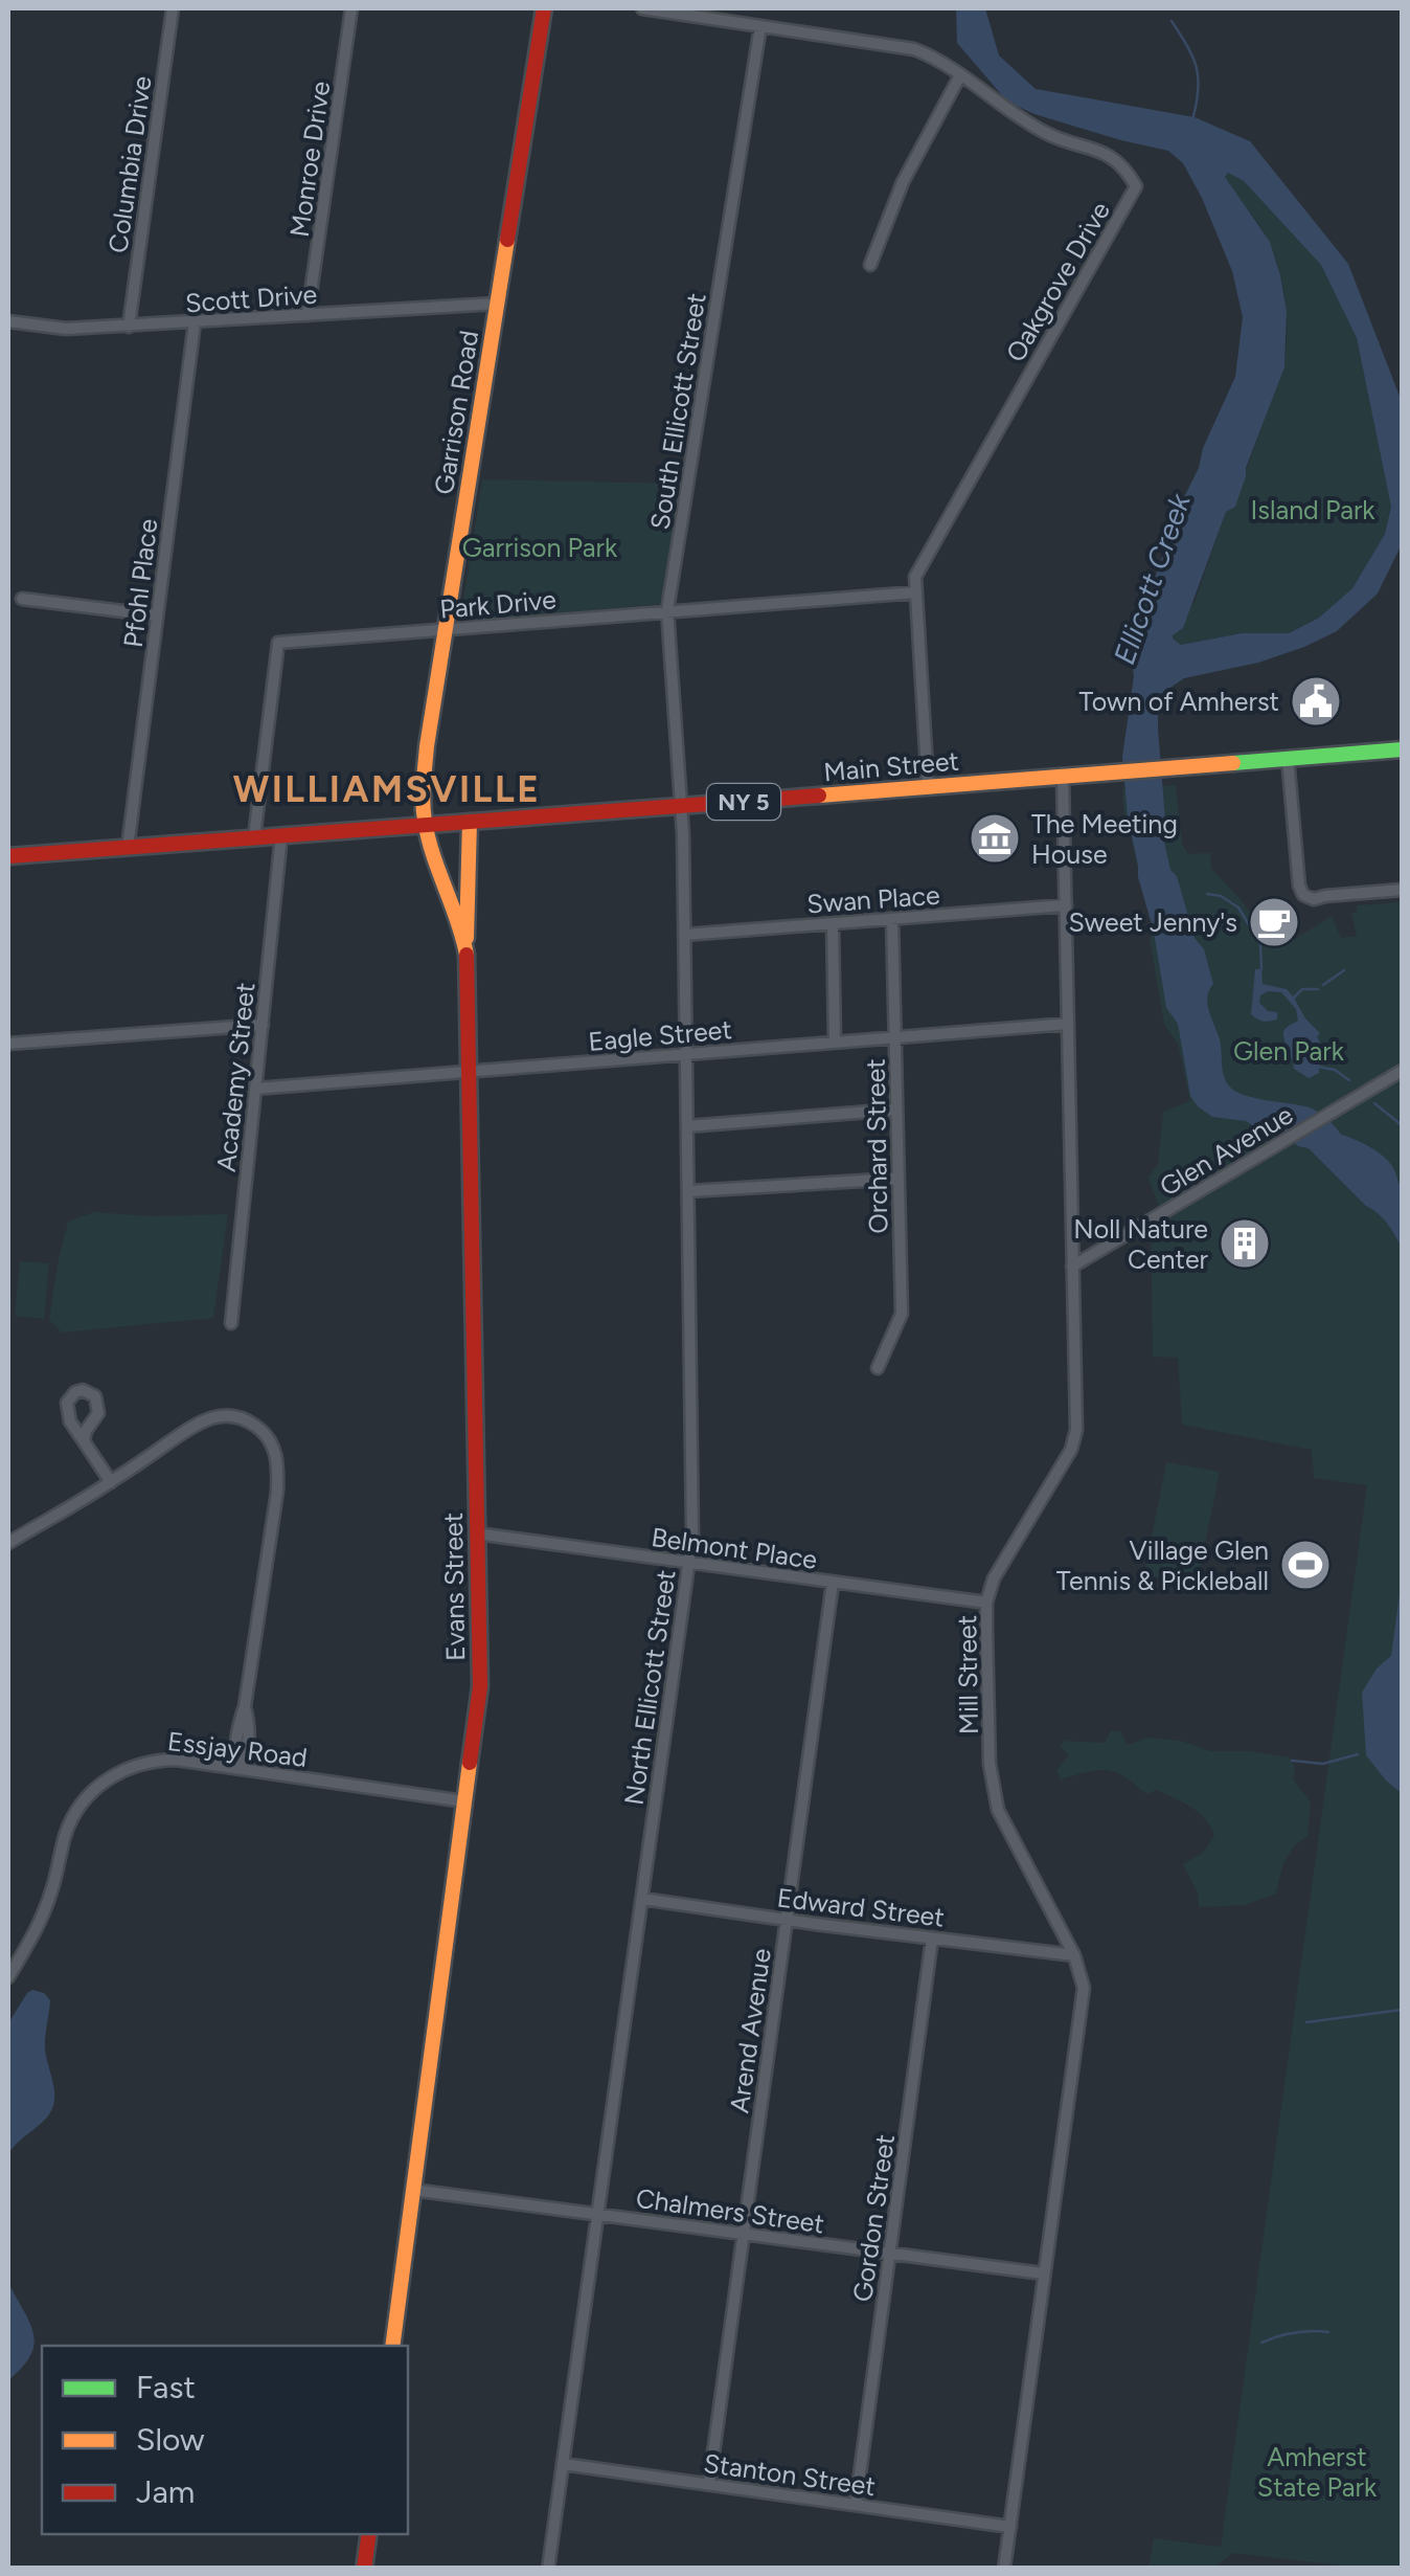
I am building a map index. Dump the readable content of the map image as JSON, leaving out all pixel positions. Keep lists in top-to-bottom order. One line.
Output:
{"streets":{"street":["Monroe Drive","Columbia Drive","Oakgrove Drive","Scott Drive","South Ellicott Street","Garrison Road","Pfohl Place","Park Drive","Main Street","NY 5","Swan Place","Eagle Street","Academy Street","Orchard Street","Glen Avenue","Belmont Place","Evans Street","Mill Street","North Ellicott Street","Essjay Road","Edward Street","Arend Avenue","Chalmers Street","Gordon Street","Stanton Street"]},"crossings":[["Monroe Drive","Scott Drive"],["Columbia Drive","Scott Drive"],["Oakgrove Drive","South Ellicott Street"],["Oakgrove Drive","Park Drive"],["Oakgrove Drive","Main Street"],["Scott Drive","Garrison Road"],["Scott Drive","Pfohl Place"],["South Ellicott Street","Park Drive"],["South Ellicott Street","Main Street"],["South Ellicott Street","North Ellicott Street"],["Garrison Road","Park Drive"],["Garrison Road","Main Street"],["Garrison Road","Evans Street"],["Pfohl Place","Main Street"],["Park Drive","Main Street"],["Main Street","Academy Street"],["Main Street","Evans Street"],["Main Street","Mill Street"],["Main Street","North Ellicott Street"],["Swan Place","Orchard Street"],["Swan Place","Mill Street"],["Swan Place","North Ellicott Street"],["Eagle Street","Academy Street"],["Eagle Street","Orchard Street"],["Eagle Street","Evans Street"],["Eagle Street","Mill Street"],["Eagle Street","North Ellicott Street"],["Glen Avenue","Mill Street"],["Belmont Place","Evans Street"],["Belmont Place","Mill Street"],["Belmont Place","North Ellicott Street"],["Belmont Place","Arend Avenue"],["Evans Street","Essjay Road"],["Evans Street","Chalmers Street"],["Mill Street","Edward Street"],["Mill Street","Chalmers Street"],["Mill Street","Stanton Street"],["North Ellicott Street","Edward Street"],["North Ellicott Street","Chalmers Street"],["North Ellicott Street","Stanton Street"],["Edward Street","Arend Avenue"],["Edward Street","Gordon Street"],["Arend Avenue","Chalmers Street"],["Arend Avenue","Stanton Street"],["Chalmers Street","Gordon Street"],["Gordon Street","Stanton Street"]],"districts":["WILLIAMSVILLE"],"water":["Ellicott Creek"],"parks":["Island Park","Garrison Park","Glen Park","Amherst State Park"],"places":{"public building":["Town of Amherst"],"museum":["The Meeting House"],"cafe":["Sweet Jenny's"],"building":["Noll Nature Center"],"sports":["Village Glen Tennis & Pickleball"]},"legend":["Fast","Slow","Jam"]}
